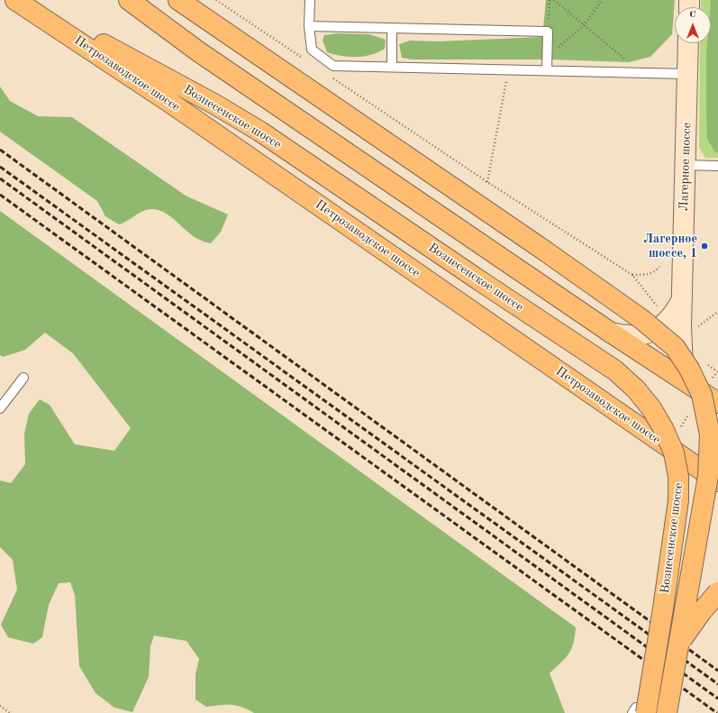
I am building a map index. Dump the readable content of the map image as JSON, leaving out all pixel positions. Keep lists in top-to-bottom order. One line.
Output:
{"streets":{"main road":["Петрозаводское шоссе","Вознесенское шоссе"],"street":["Лагерное шоссе"]},"places":["Лагерное шоссе, 1"],"north":"top"}
